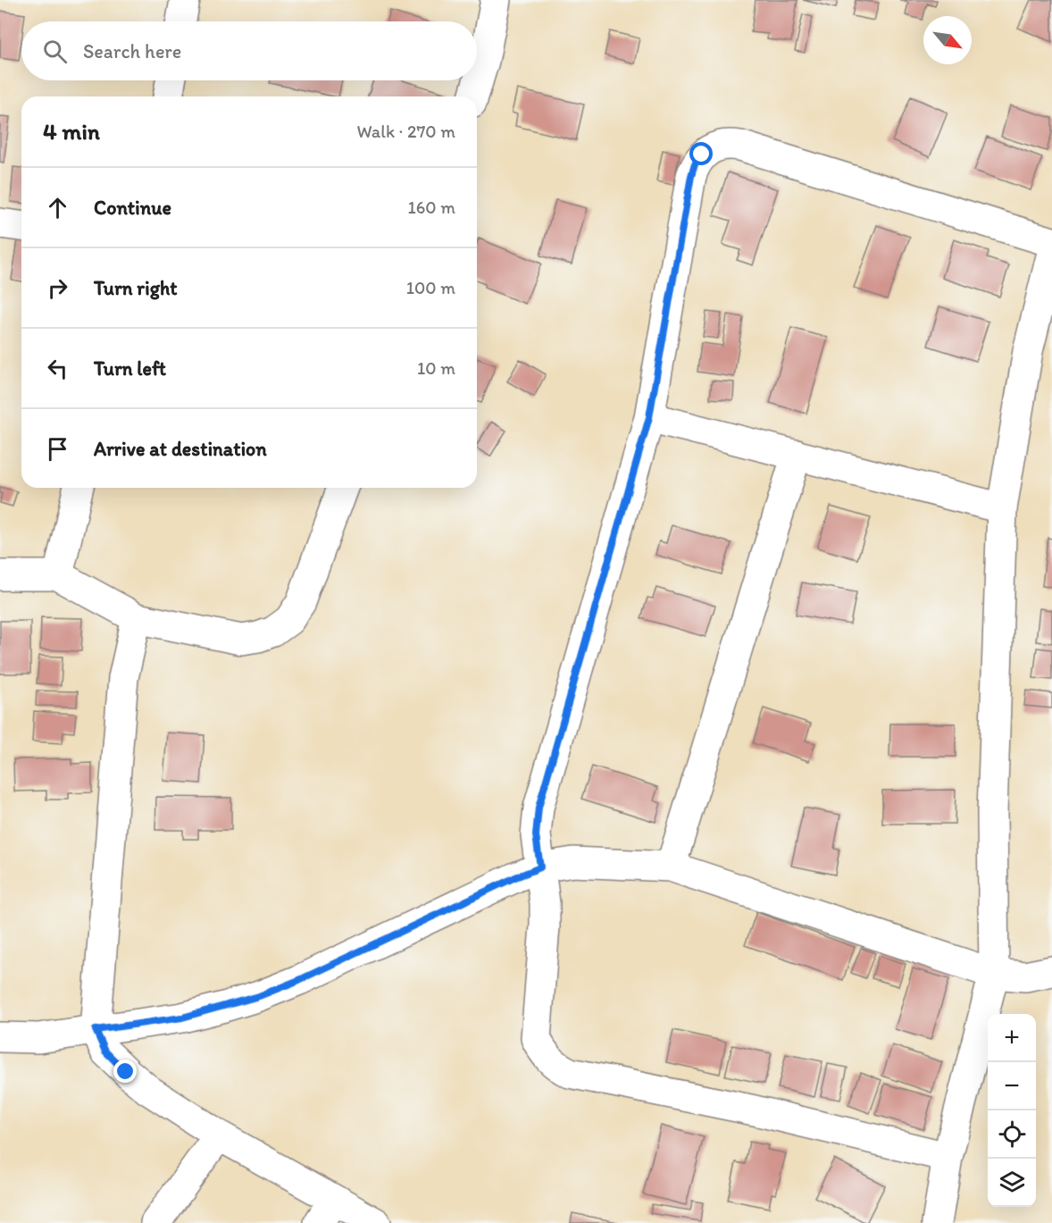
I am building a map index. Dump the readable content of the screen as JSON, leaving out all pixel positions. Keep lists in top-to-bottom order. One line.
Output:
{"north":"bottom right","page":{"search":"Search here","heading":["4 min","Walk · 270 m"],"list":[["Continue","160 m"],["Turn right","100 m"],["Turn left","10 m"],"Arrive at destination"],"map_buttons":["+","−"]}}
